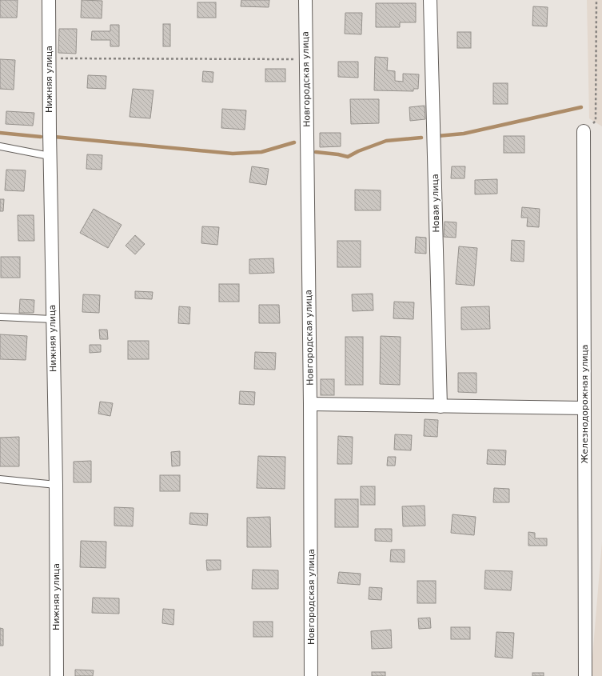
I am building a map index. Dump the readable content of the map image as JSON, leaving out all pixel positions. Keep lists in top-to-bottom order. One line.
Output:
{"streets":{"street":["Нижняя улица","Новгородская улица","Новая улица","Железнодорожная улица"]}}
